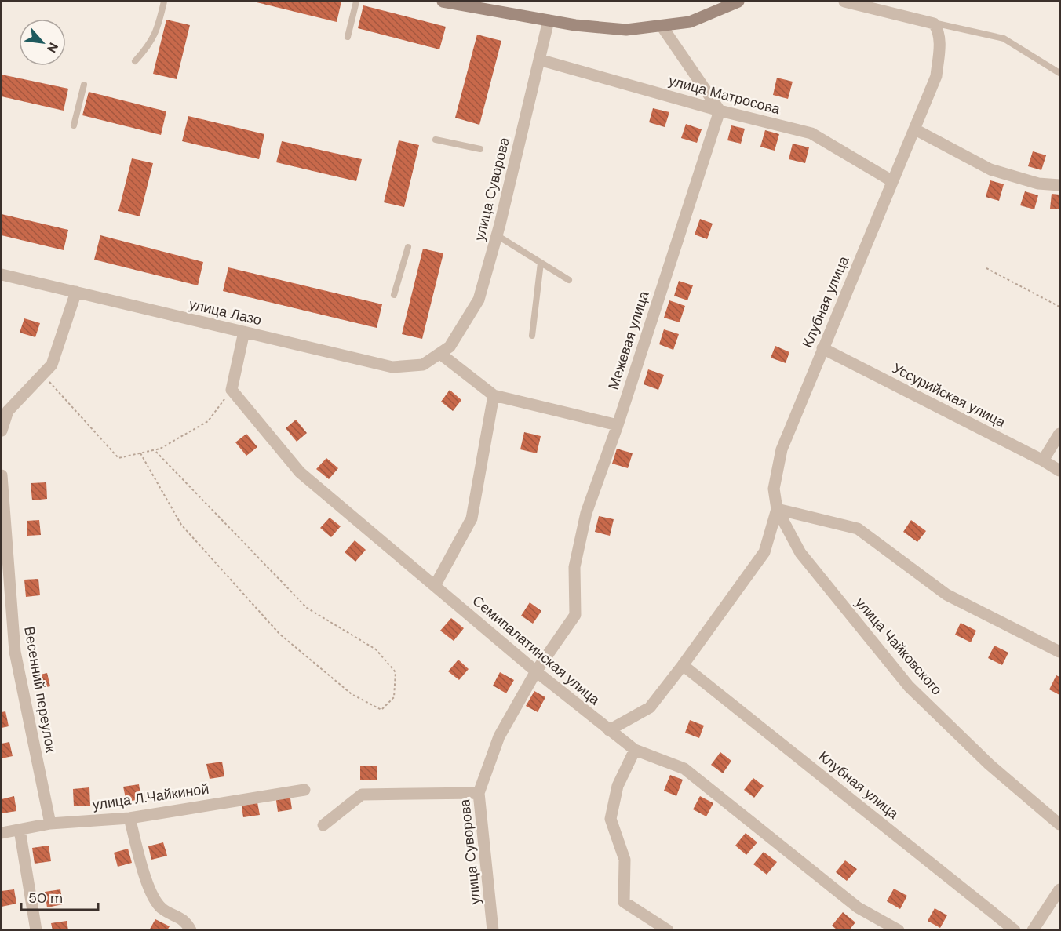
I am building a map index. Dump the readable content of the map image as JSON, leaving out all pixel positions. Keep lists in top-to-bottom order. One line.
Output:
{"streets":{"street":["улица Матросова","улица Суворова","Клубная улица","улица Лазо","Межевая улица","Уссурийская улица","улица Чайковского","Семипалатинская улица","Весенний переулок","улица Л.Чайкиной"]},"crossings":[["улица Матросова","улица Суворова"],["улица Матросова","Клубная улица"],["улица Матросова","Межевая улица"],["улица Суворова","улица Лазо"],["улица Суворова","Межевая улица"],["улица Суворова","Семипалатинская улица"],["Клубная улица","Уссурийская улица"],["Клубная улица","улица Чайковского"],["Клубная улица","Семипалатинская улица"],["Межевая улица","Семипалатинская улица"],["Весенний переулок","улица Л.Чайкиной"]],"scale_bar":"50 m","north":"bottom right"}
